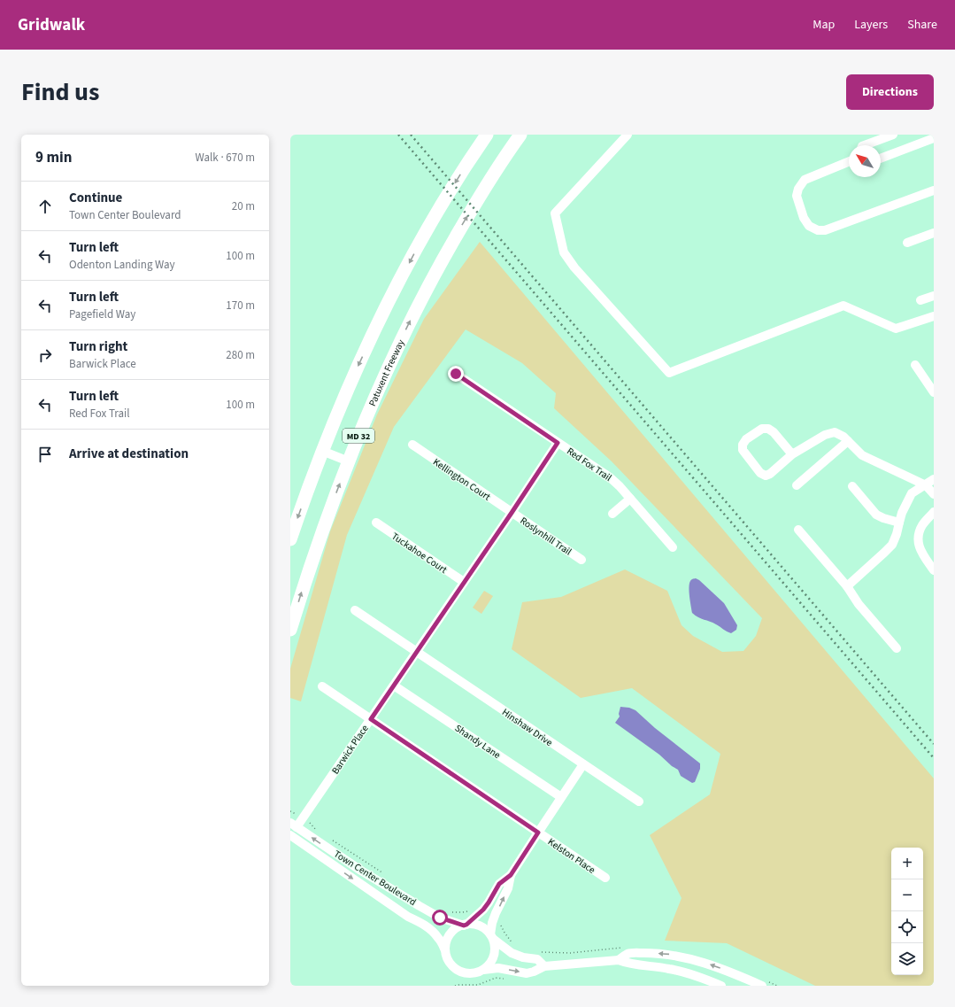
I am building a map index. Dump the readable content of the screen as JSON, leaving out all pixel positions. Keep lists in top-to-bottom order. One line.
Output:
{"streets":{"highway":["Patuxent Freeway","MD 32"],"street":["Red Fox Trail","Kellington Court","Roslynhill Trail","Tuckahoe Court","Hinshaw Drive","Shandy Lane","Barwick Place","Kelston Place","Town Center Boulevard"]},"crossings":[["Red Fox Trail","Barwick Place"],["Kellington Court","Roslynhill Trail"],["Kellington Court","Barwick Place"],["Roslynhill Trail","Barwick Place"],["Tuckahoe Court","Barwick Place"],["Hinshaw Drive","Barwick Place"],["Shandy Lane","Barwick Place"],["Barwick Place","Kelston Place"],["Barwick Place","Town Center Boulevard"]],"north":"top left","page":{"header":"Gridwalk","nav":["Map","Layers","Share"],"title":"Find us","buttons":"Directions","heading":["9 min","Walk · 670 m"],"list":[["Continue","Town Center Boulevard","20 m"],["Turn left","Odenton Landing Way","100 m"],["Turn left","Pagefield Way","170 m"],["Turn right","Barwick Place","280 m"],["Turn left","Red Fox Trail","100 m"],"Arrive at destination"],"map_buttons":["+","−"]}}
